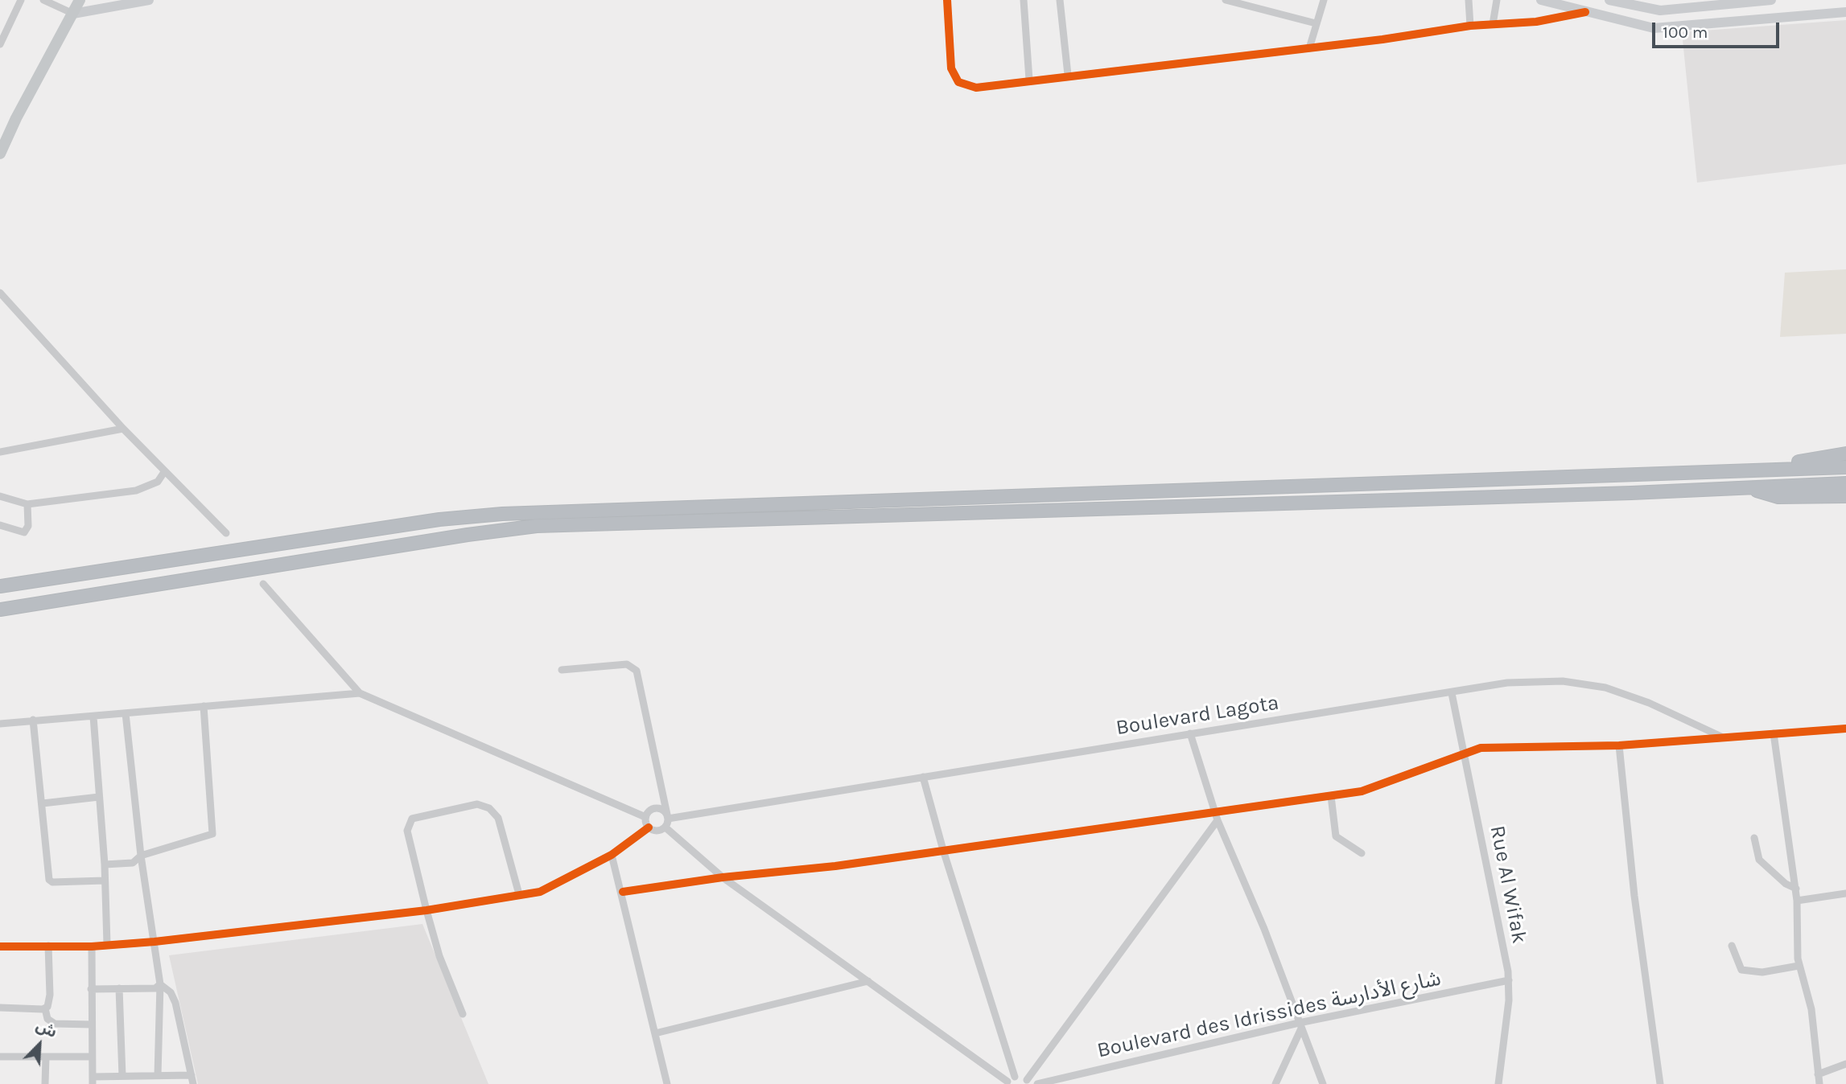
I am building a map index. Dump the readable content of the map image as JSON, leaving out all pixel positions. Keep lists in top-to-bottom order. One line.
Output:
{"streets":{"street":["Boulevard Lagota","Rue Al Wifak","Boulevard des Idrissides شارع الأدارسة"]},"crossings":[["Boulevard Lagota","Rue Al Wifak"],["Rue Al Wifak","Boulevard des Idrissides شارع الأدارسة"]],"scale_bar":"100 m","north":"top right"}
